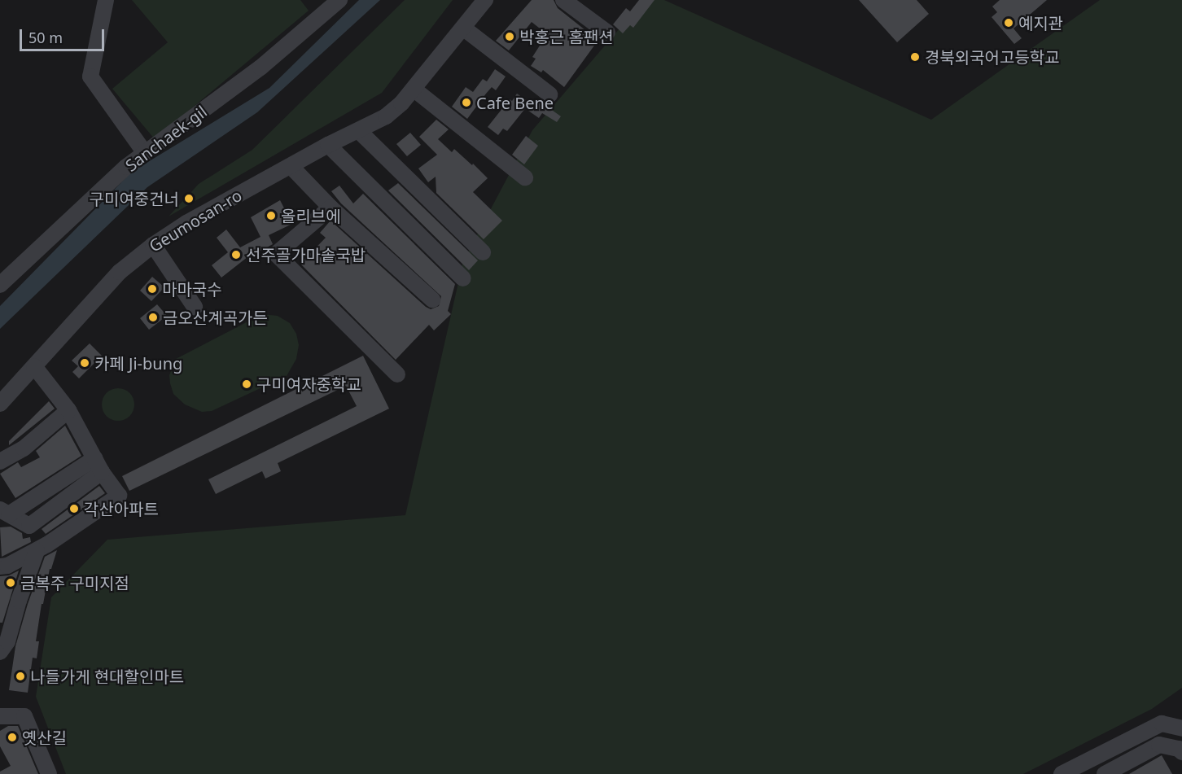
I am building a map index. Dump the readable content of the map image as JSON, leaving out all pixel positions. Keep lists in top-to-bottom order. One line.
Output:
{"streets":{"street":["Sanchaek-gil","Geumosan-ro"]},"places":["예지관","박홍근 홈팬션","경북외국어고등학교","Cafe Bene","구미여중건너","올리브에","선주골가마솥국밥","마마국수","금오산계곡가든","카페 Ji-bung","구미여자중학교","각산아파트","금복주 구미지점","나들가게 현대할인마트","옛산길"],"scale_bar":"50 m"}
